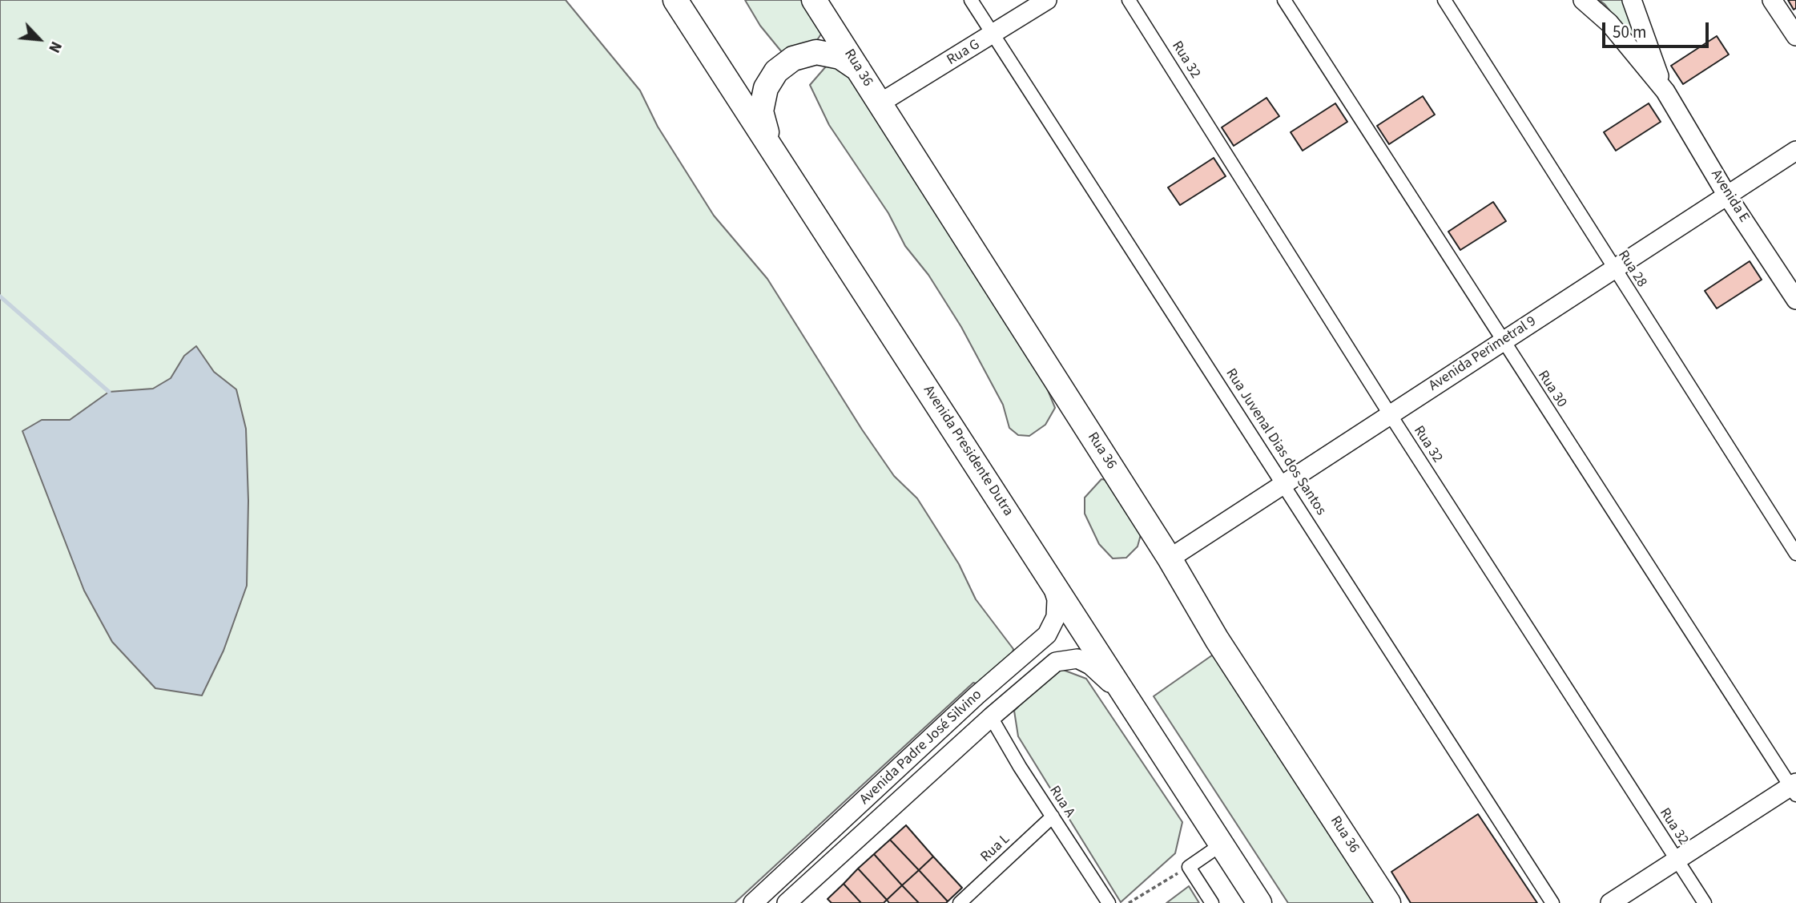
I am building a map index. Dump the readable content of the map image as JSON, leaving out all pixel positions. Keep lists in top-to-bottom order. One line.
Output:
{"streets":{"highway":["Rua 36","Avenida Presidente Dutra"],"main road":["Rua G","Avenida E","Avenida Perimetral 9","Avenida Padre José Silvino"],"street":["Rua 32","Rua 28","Rua 30","Rua Juvenal Dias dos Santos","Rua A","Rua L"]},"crossings":[["Rua G","Rua 36"],["Rua G","Rua Juvenal Dias dos Santos"],["Rua 32","Avenida Perimetral 9"],["Rua 36","Avenida Perimetral 9"],["Avenida E","Avenida Perimetral 9"],["Rua 28","Avenida Perimetral 9"],["Avenida Perimetral 9","Rua 30"],["Avenida Perimetral 9","Rua Juvenal Dias dos Santos"],["Avenida Presidente Dutra","Avenida Padre José Silvino"],["Avenida Padre José Silvino","Rua A"],["Rua A","Rua L"]],"scale_bar":"50 m","north":"bottom right"}
